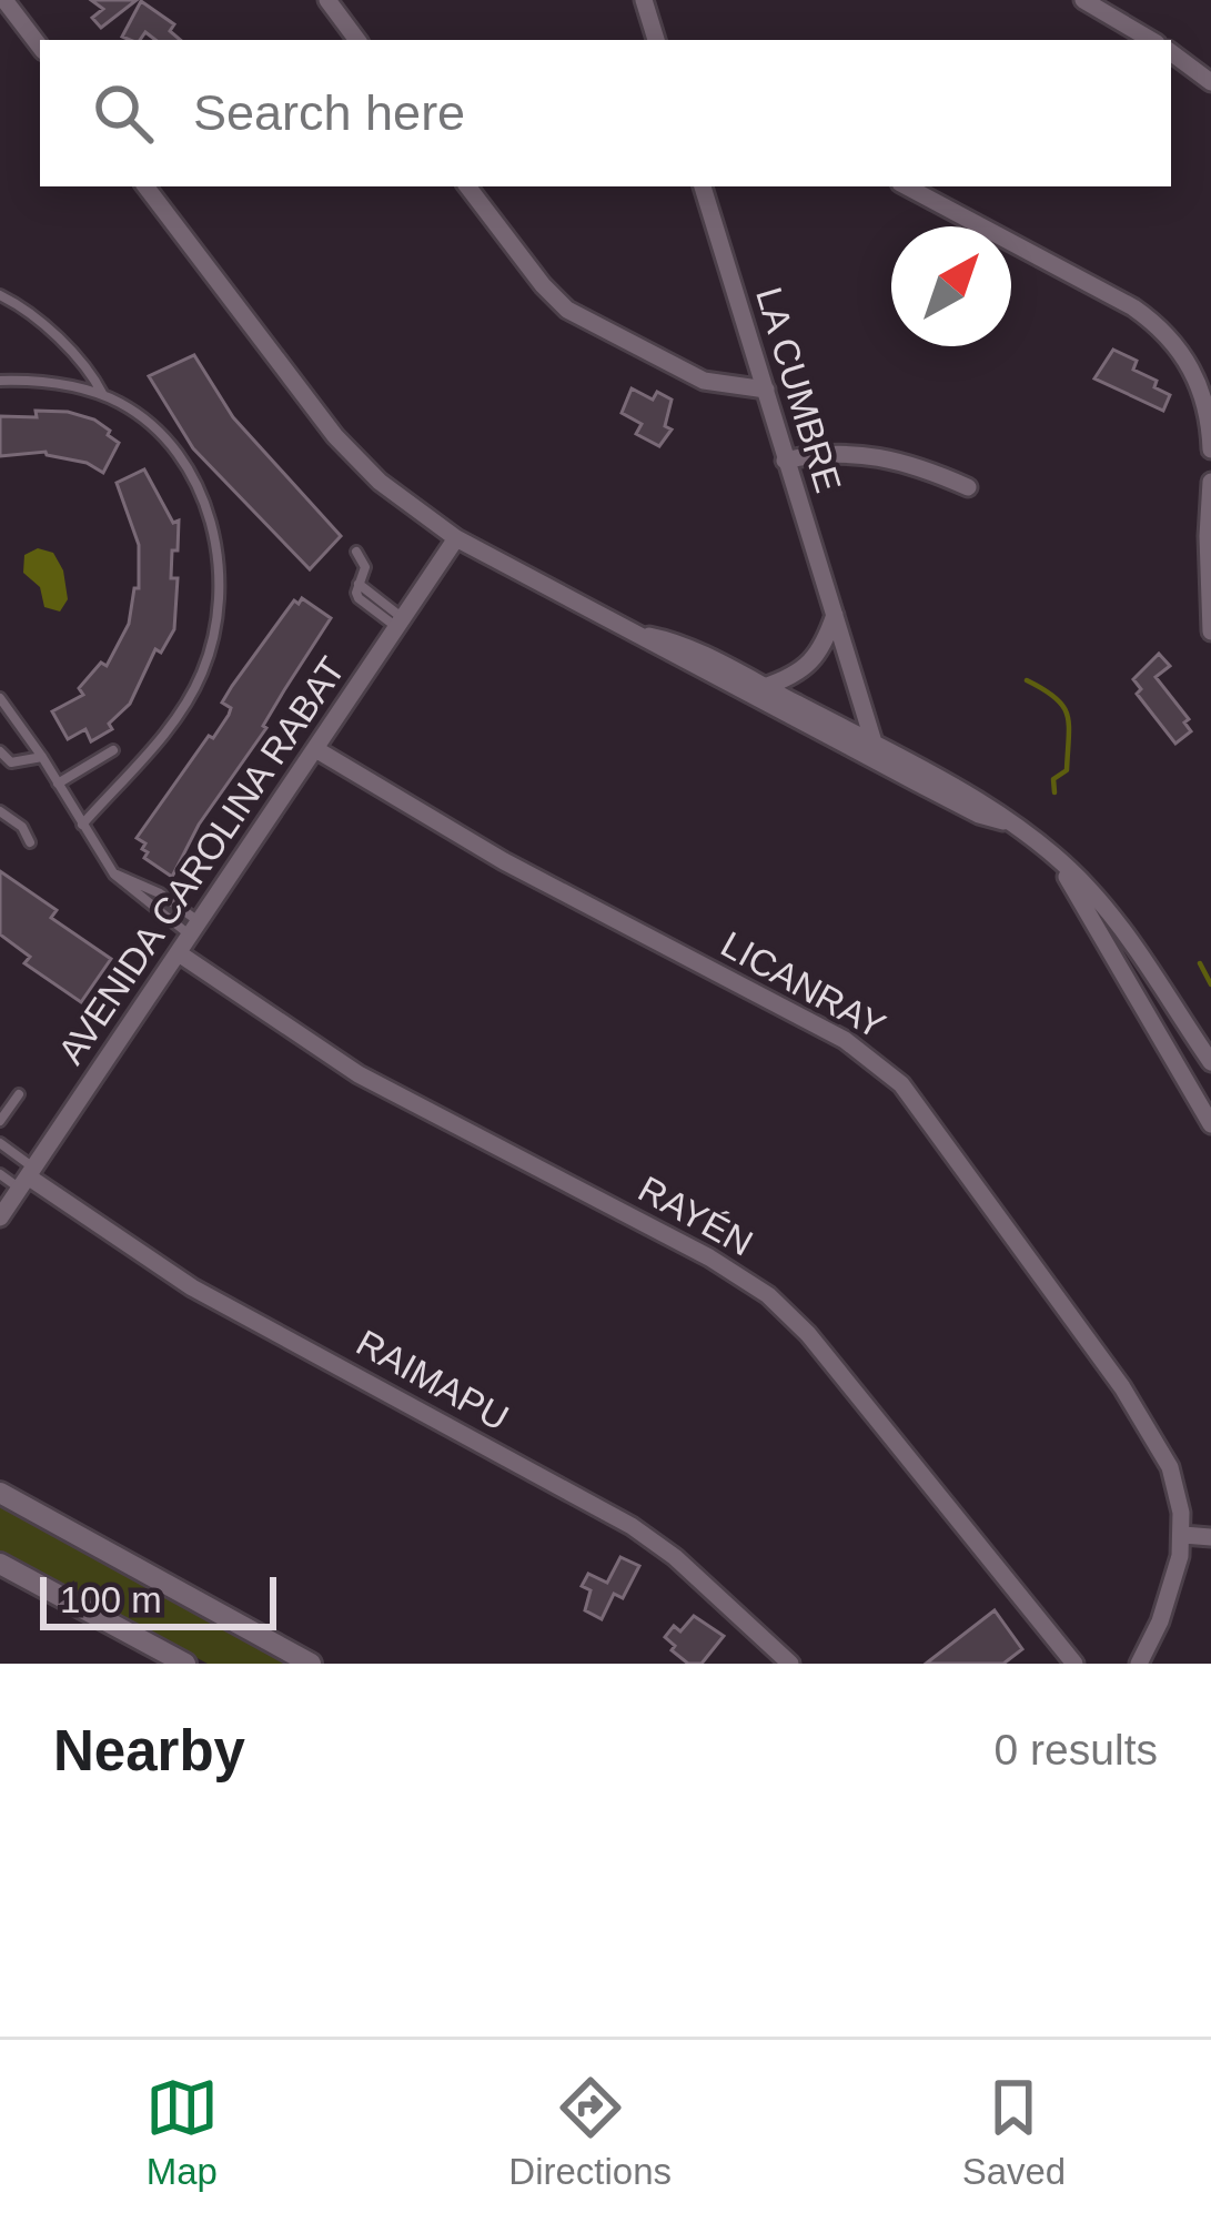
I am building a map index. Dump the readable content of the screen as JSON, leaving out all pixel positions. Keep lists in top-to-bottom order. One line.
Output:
{"streets":{"street":["LA CUMBRE","AVENIDA CAROLINA RABAT","LICANRAY","RAYÉN","RAIMAPU"]},"crossings":[["AVENIDA CAROLINA RABAT","LICANRAY"],["AVENIDA CAROLINA RABAT","RAYÉN"],["AVENIDA CAROLINA RABAT","RAIMAPU"]],"scale_bar":"100 m","north":"top right","page":{"search":"Search here","scale":"100 m","heading":["Nearby","0 results"],"nav":["Map","Directions","Saved"]}}
